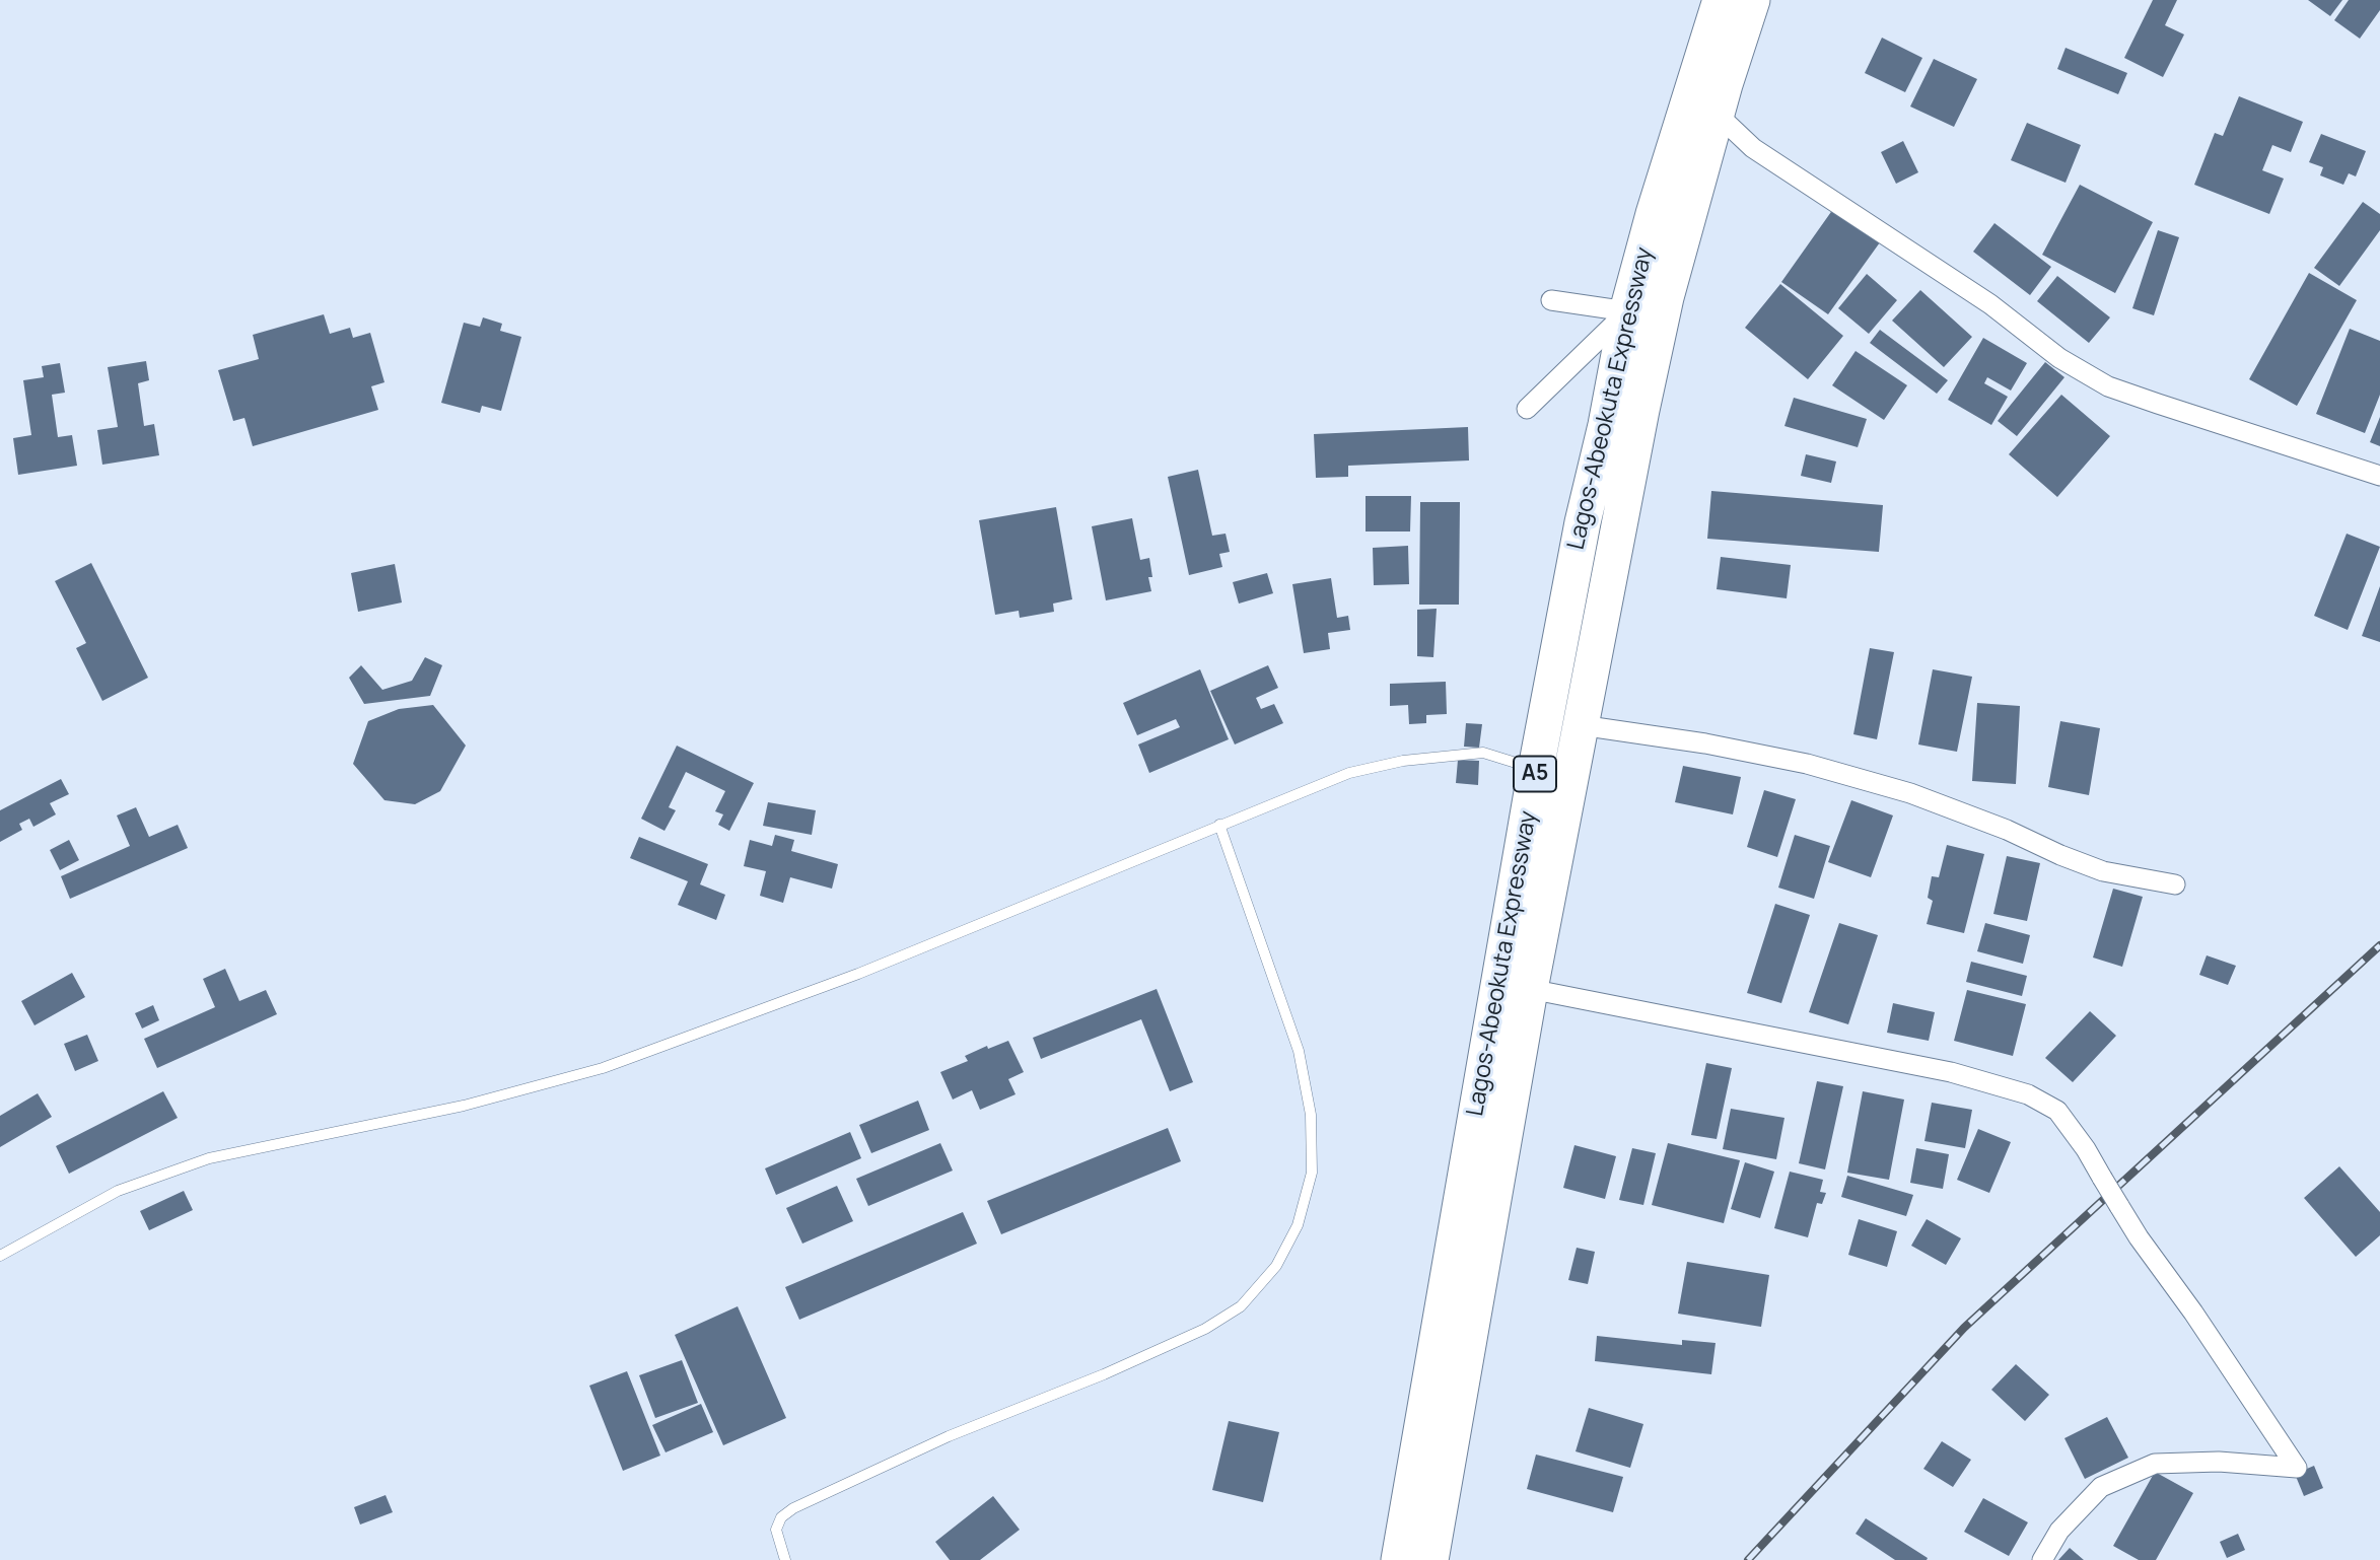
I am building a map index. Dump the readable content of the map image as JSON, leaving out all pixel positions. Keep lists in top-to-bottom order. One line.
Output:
{"streets":{"highway":["Lagos-Abeokuta Expressway","A5"]}}
